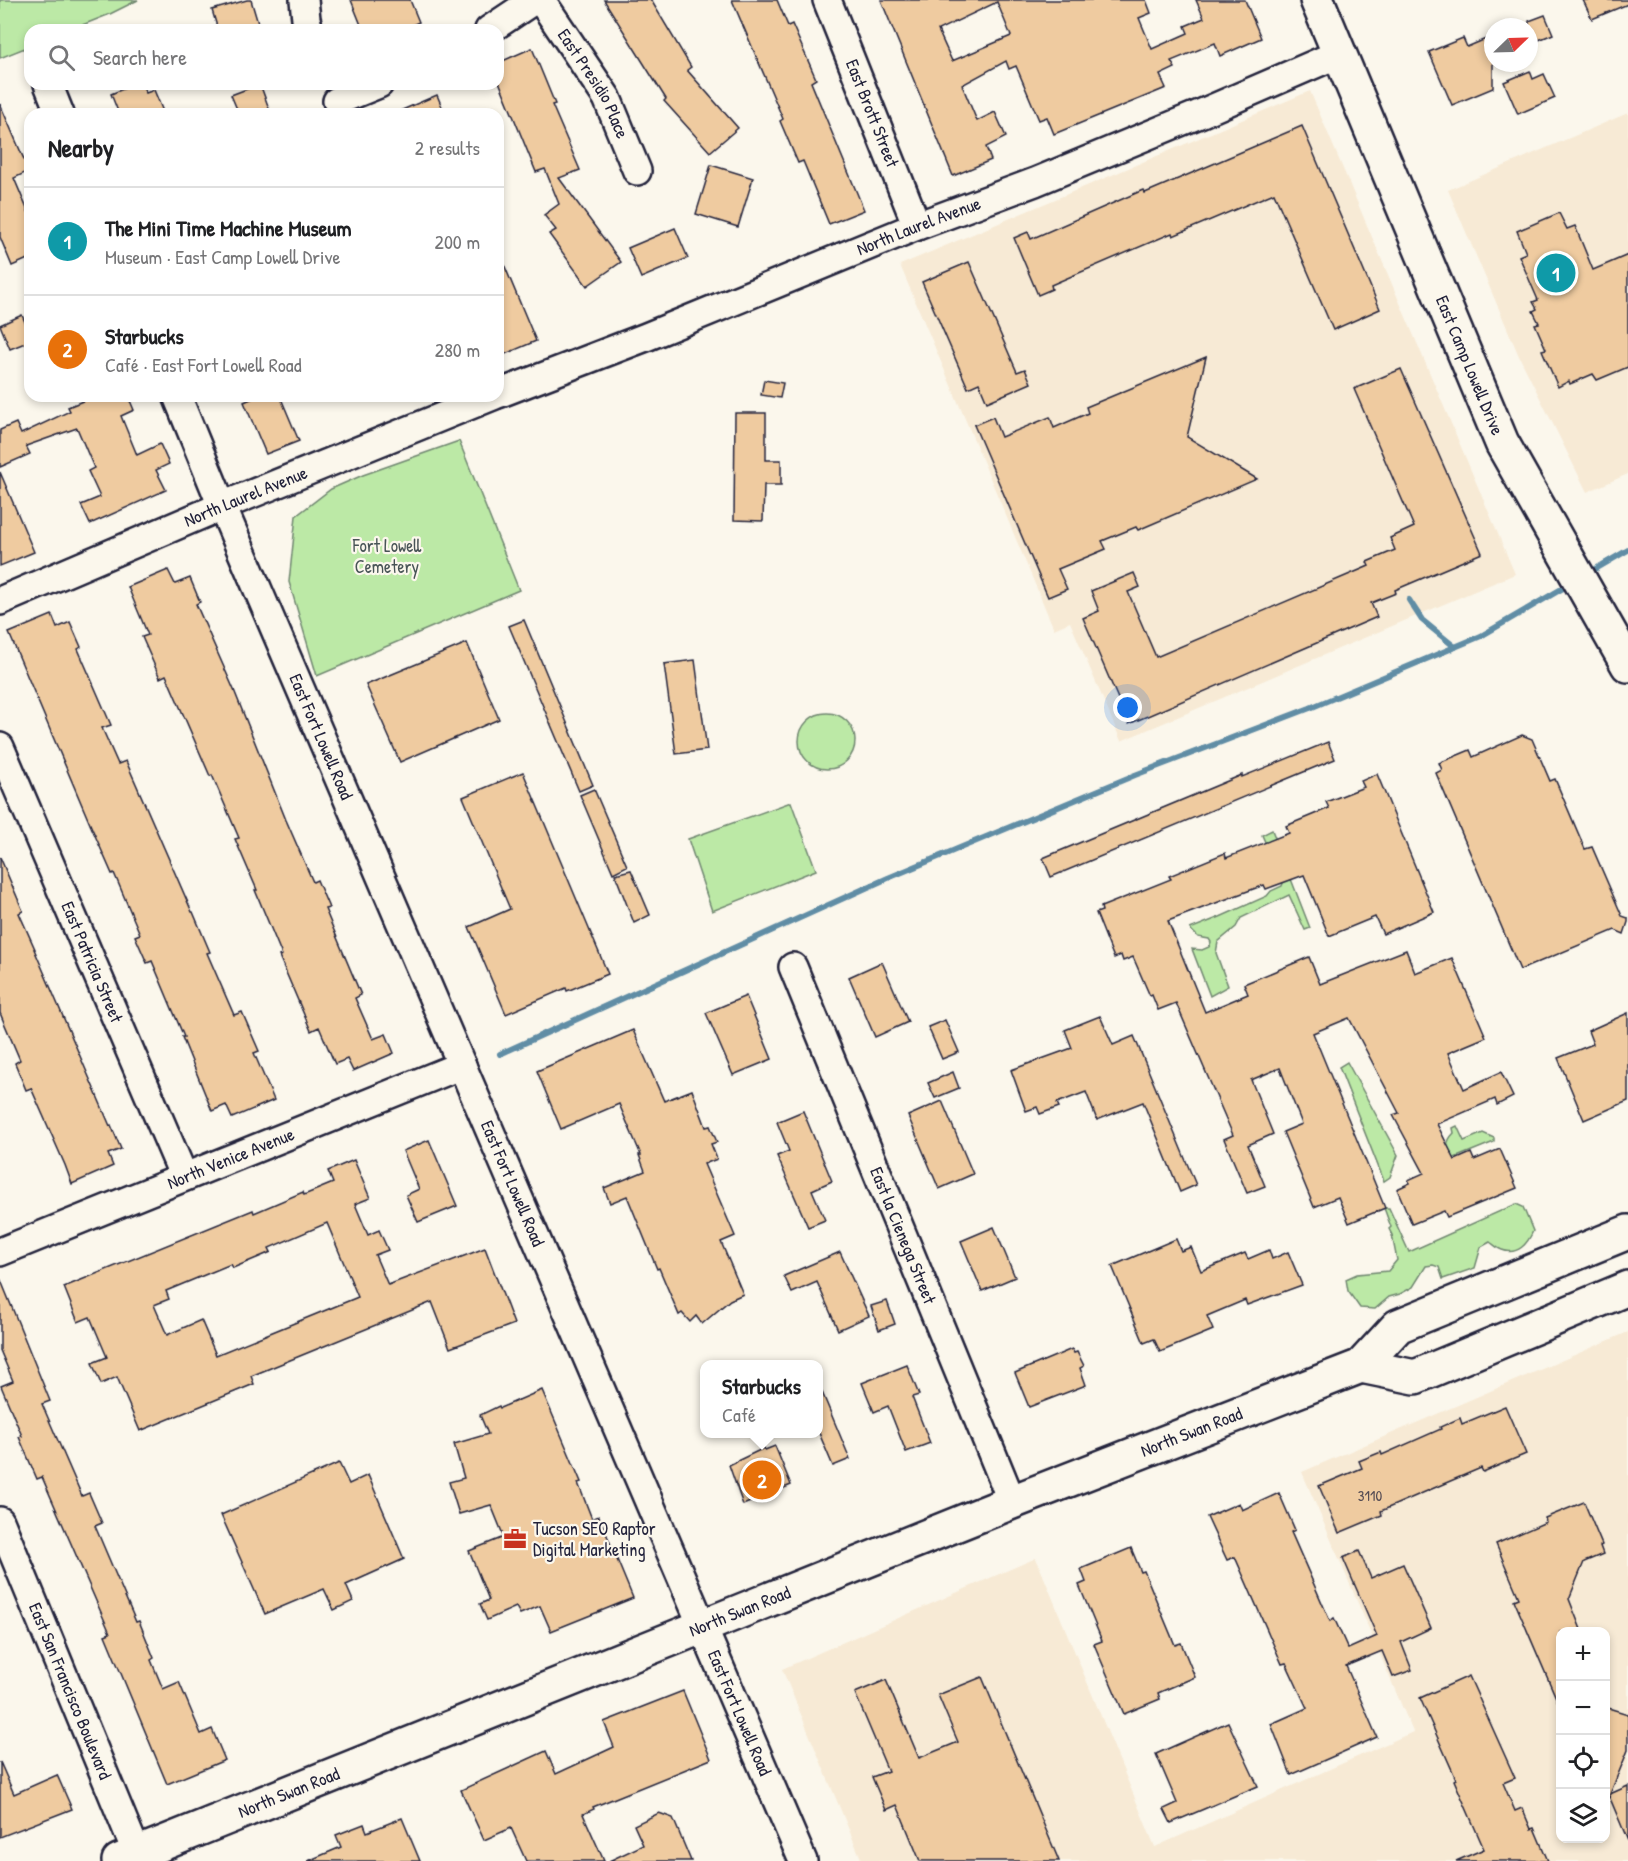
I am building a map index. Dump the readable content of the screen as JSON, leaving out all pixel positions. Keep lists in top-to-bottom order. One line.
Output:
{"streets":{"main road":["East Camp Lowell Drive","North Swan Road"],"street":["East Presidio Place","East Brott Street","North Laurel Avenue","East Fort Lowell Road","East Patricia Street","North Venice Avenue","East la Cienega Street","East San Francisco Boulevard"]},"crossings":[["East Brott Street","North Laurel Avenue"],["North Laurel Avenue","East Camp Lowell Drive"],["North Laurel Avenue","East Fort Lowell Road"],["East Fort Lowell Road","North Venice Avenue"],["East Fort Lowell Road","North Swan Road"],["East Patricia Street","North Venice Avenue"],["East la Cienega Street","North Swan Road"],["North Swan Road","East San Francisco Boulevard"]],"parks":["Fort Lowell Cemetery"],"places":{"office":["Tucson SEO Raptor Digital Marketing"]},"house_numbers":["3110"],"north":"top right","page":{"search":"Search here","heading":["Nearby","2 results"],"list":[{"mark":"1","name":"The Mini Time Machine Museum","note":"Museum · East Camp Lowell Drive","value":"200 m"},{"mark":"2","name":"Starbucks","note":"Café · East Fort Lowell Road","value":"280 m"}],"pins":["1","2"],"popup":["Starbucks","Café"],"map_buttons":["+","−"]}}
